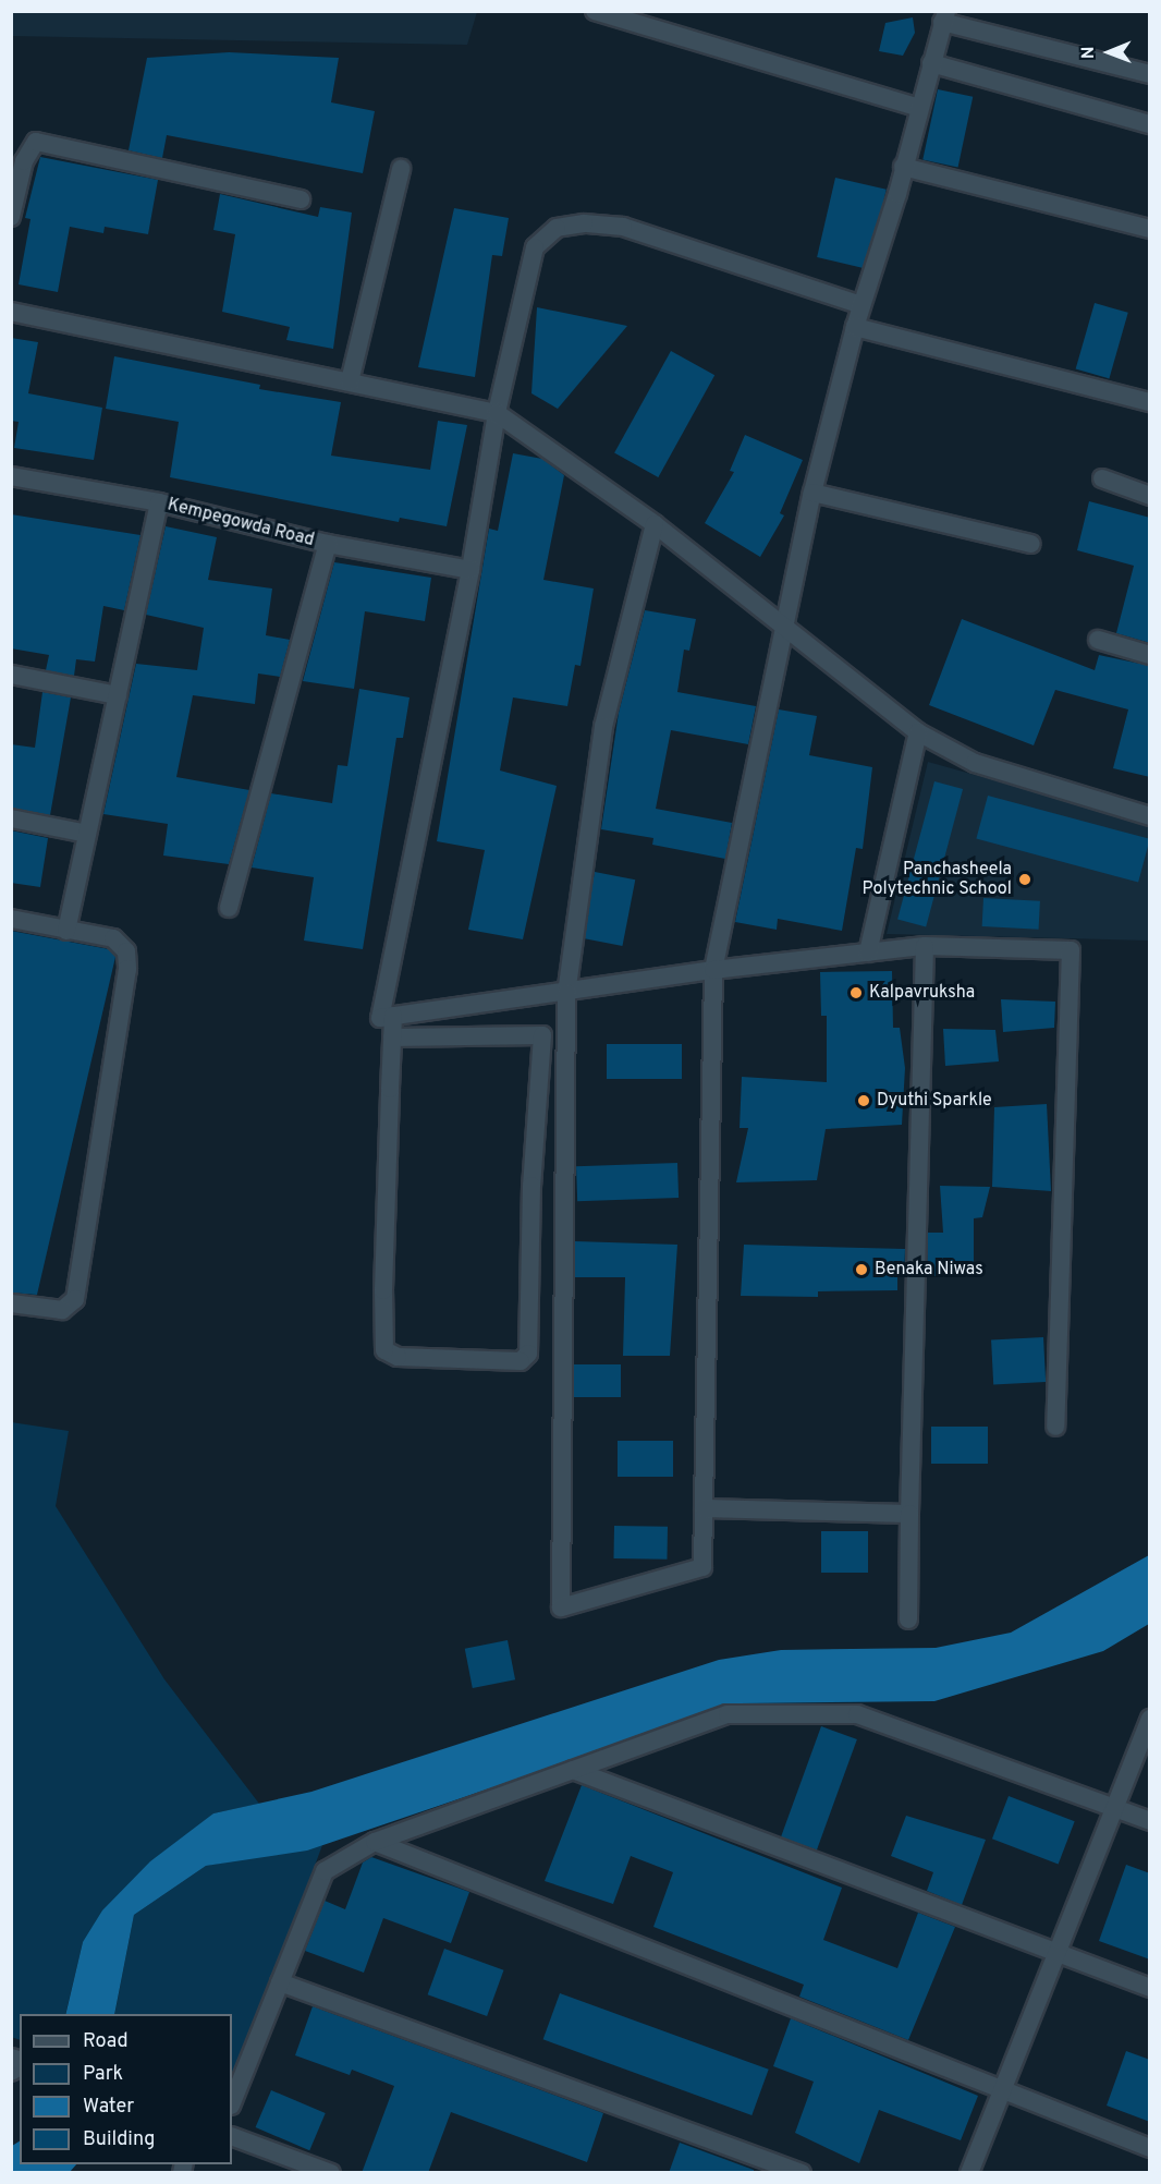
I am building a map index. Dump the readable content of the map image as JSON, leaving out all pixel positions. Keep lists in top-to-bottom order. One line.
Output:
{"streets":{"street":["Kempegowda Road"]},"places":["Panchasheela Polytechnic School","Kalpavruksha","Dyuthi Sparkle","Benaka Niwas"],"legend":["Road","Park","Water","Building"],"north":"left"}
